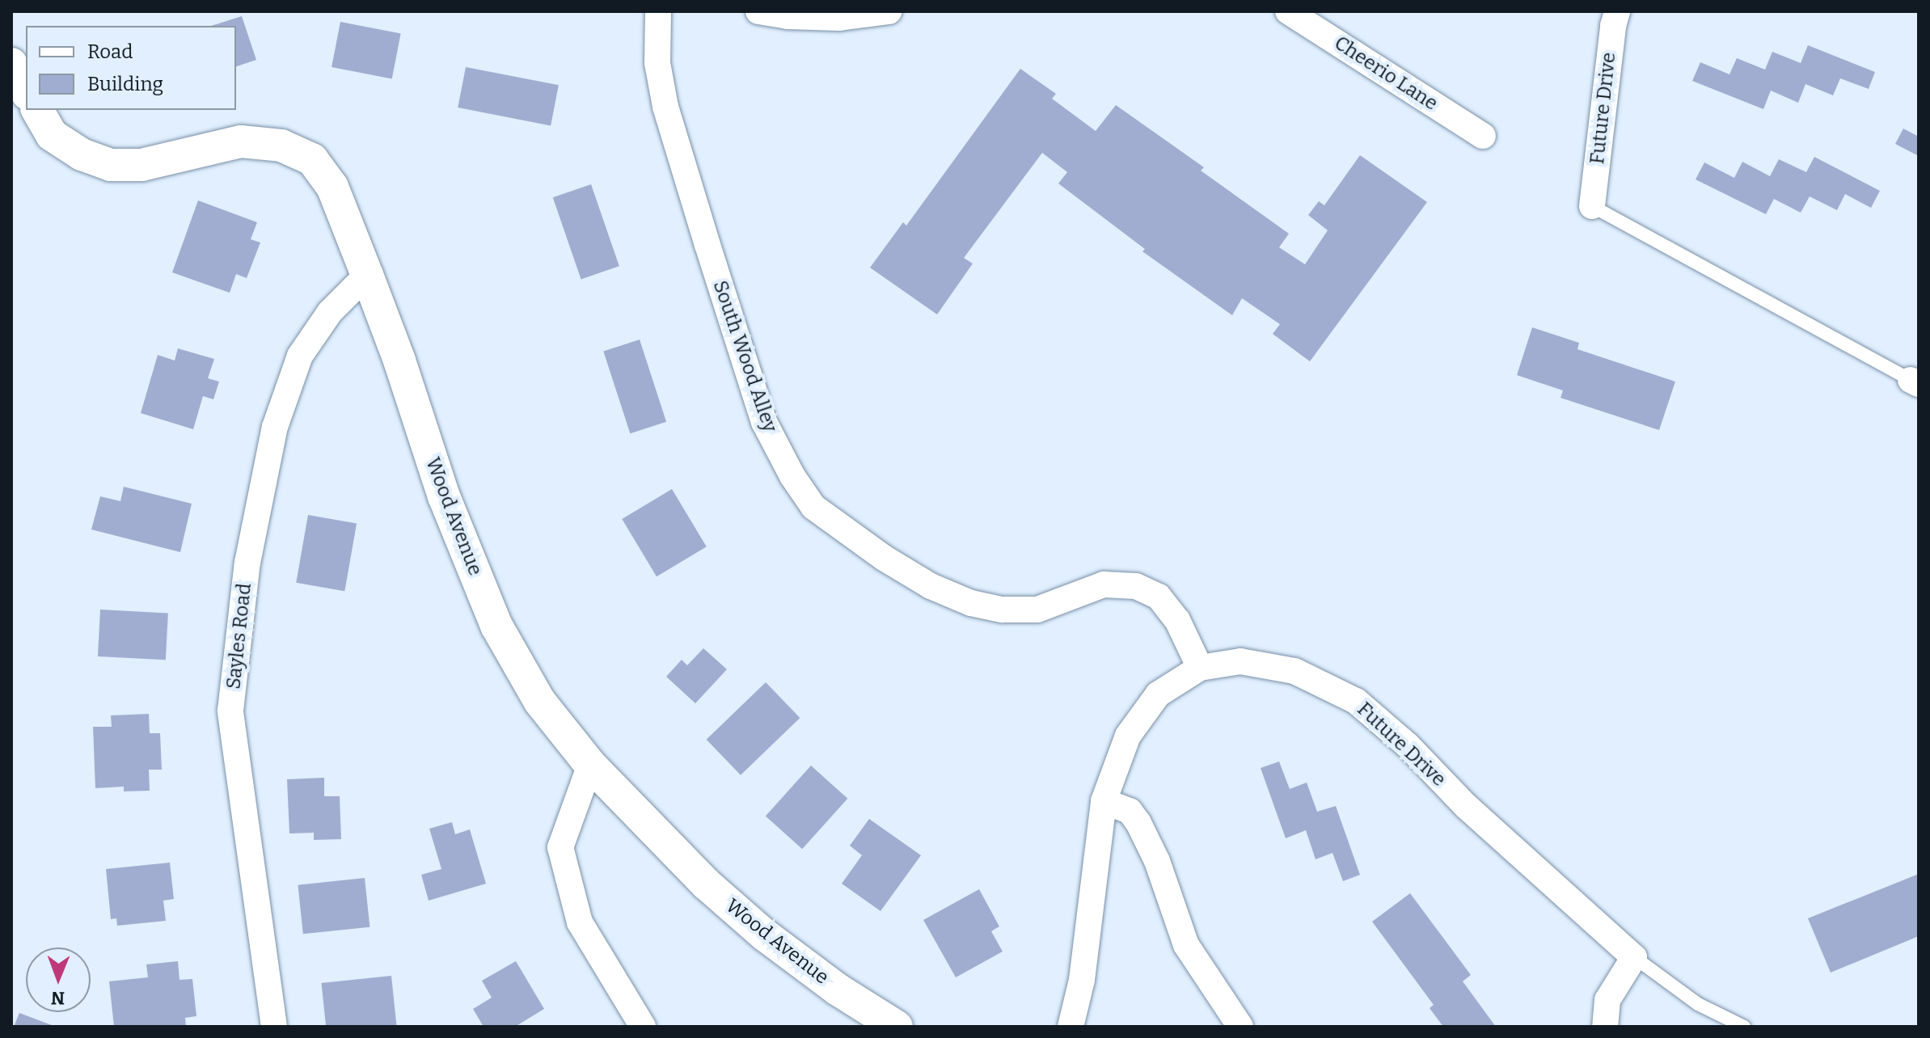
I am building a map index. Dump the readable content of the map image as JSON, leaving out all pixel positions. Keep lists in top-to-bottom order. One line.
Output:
{"streets":{"street":["Cheerio Lane","Future Drive","South Wood Alley","Wood Avenue","Sayles Road"]},"crossings":[["Future Drive","South Wood Alley"],["Wood Avenue","Sayles Road"]],"legend":["Road","Building"],"north":"bottom"}
